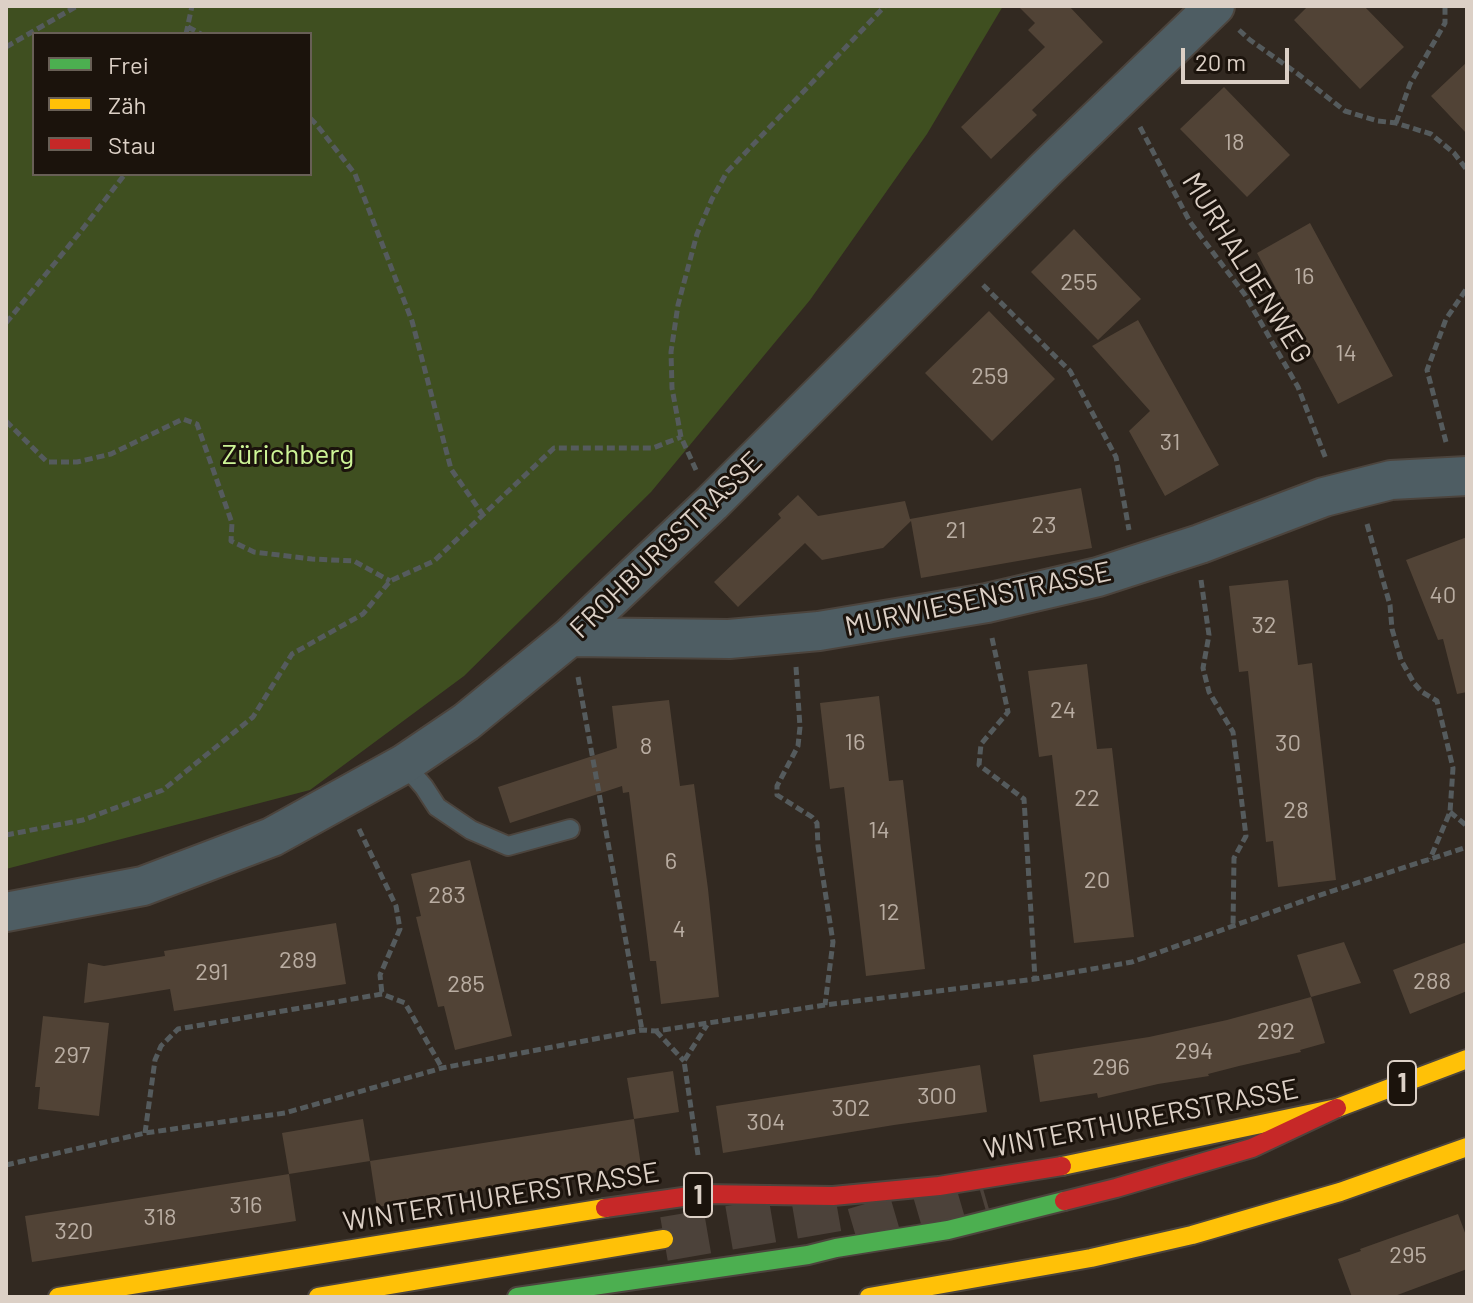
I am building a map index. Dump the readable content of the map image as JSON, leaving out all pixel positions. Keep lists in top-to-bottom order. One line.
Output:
{"streets":{"main road":["1","WINTERTHURERSTRASSE"],"street":["FROHBURGSTRASSE","MURWIESENSTRASSE"],"path":["MURHALDENWEG"]},"crossings":[["FROHBURGSTRASSE","MURWIESENSTRASSE"]],"parks":["Zürichberg"],"house_numbers":["18","16","255","14","259","31","23","21","40","32","24","16","30","8","22","28","14","6","20","283","12","4","289","291","288","285","292","294","297","296","300","302","304","316","318","320","295"],"legend":["Frei","Zäh","Stau"],"scale_bar":"20 m"}
